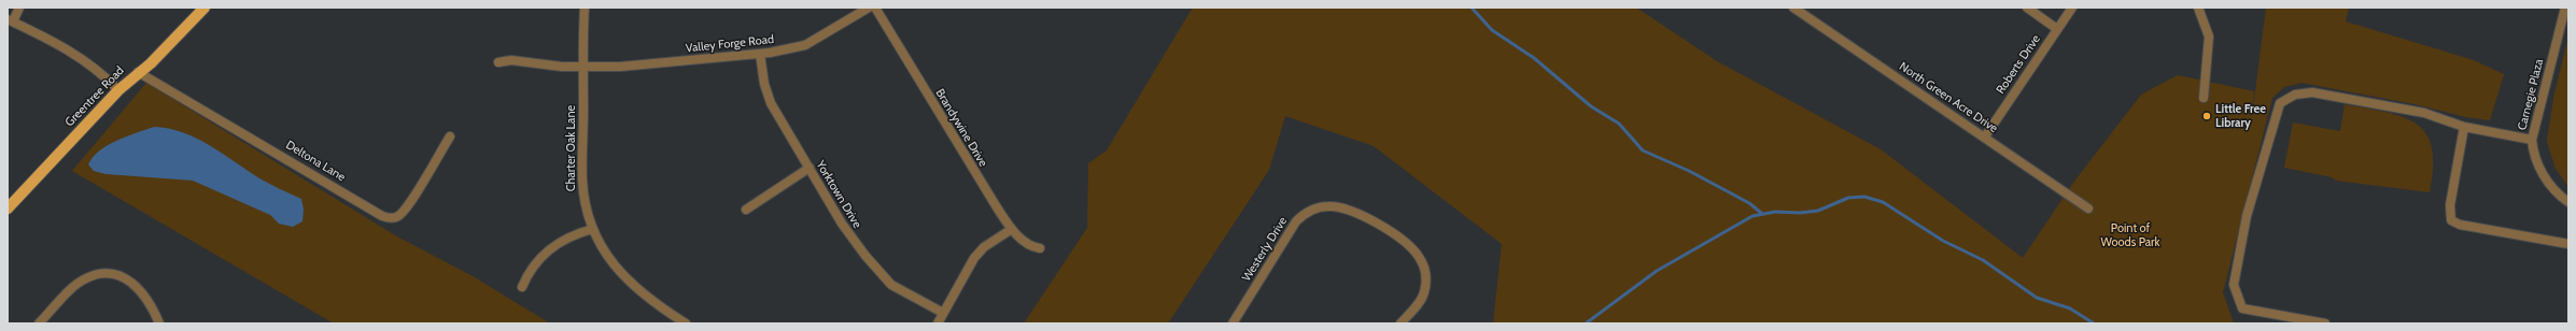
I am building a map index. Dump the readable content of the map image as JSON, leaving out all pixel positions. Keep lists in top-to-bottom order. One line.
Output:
{"streets":{"main road":["Greentree Road"],"street":["Valley Forge Road","Roberts Drive","Carnegie Plaza","North Green Acre Drive","Brandywine Drive","Charter Oak Lane","Deltona Lane","Yorktown Drive","Westerly Drive"]},"crossings":[["Valley Forge Road","Charter Oak Lane"],["Valley Forge Road","Yorktown Drive"],["Roberts Drive","North Green Acre Drive"],["Greentree Road","Deltona Lane"]],"parks":["Point of Woods Park"],"places":["Little Free Library"]}
